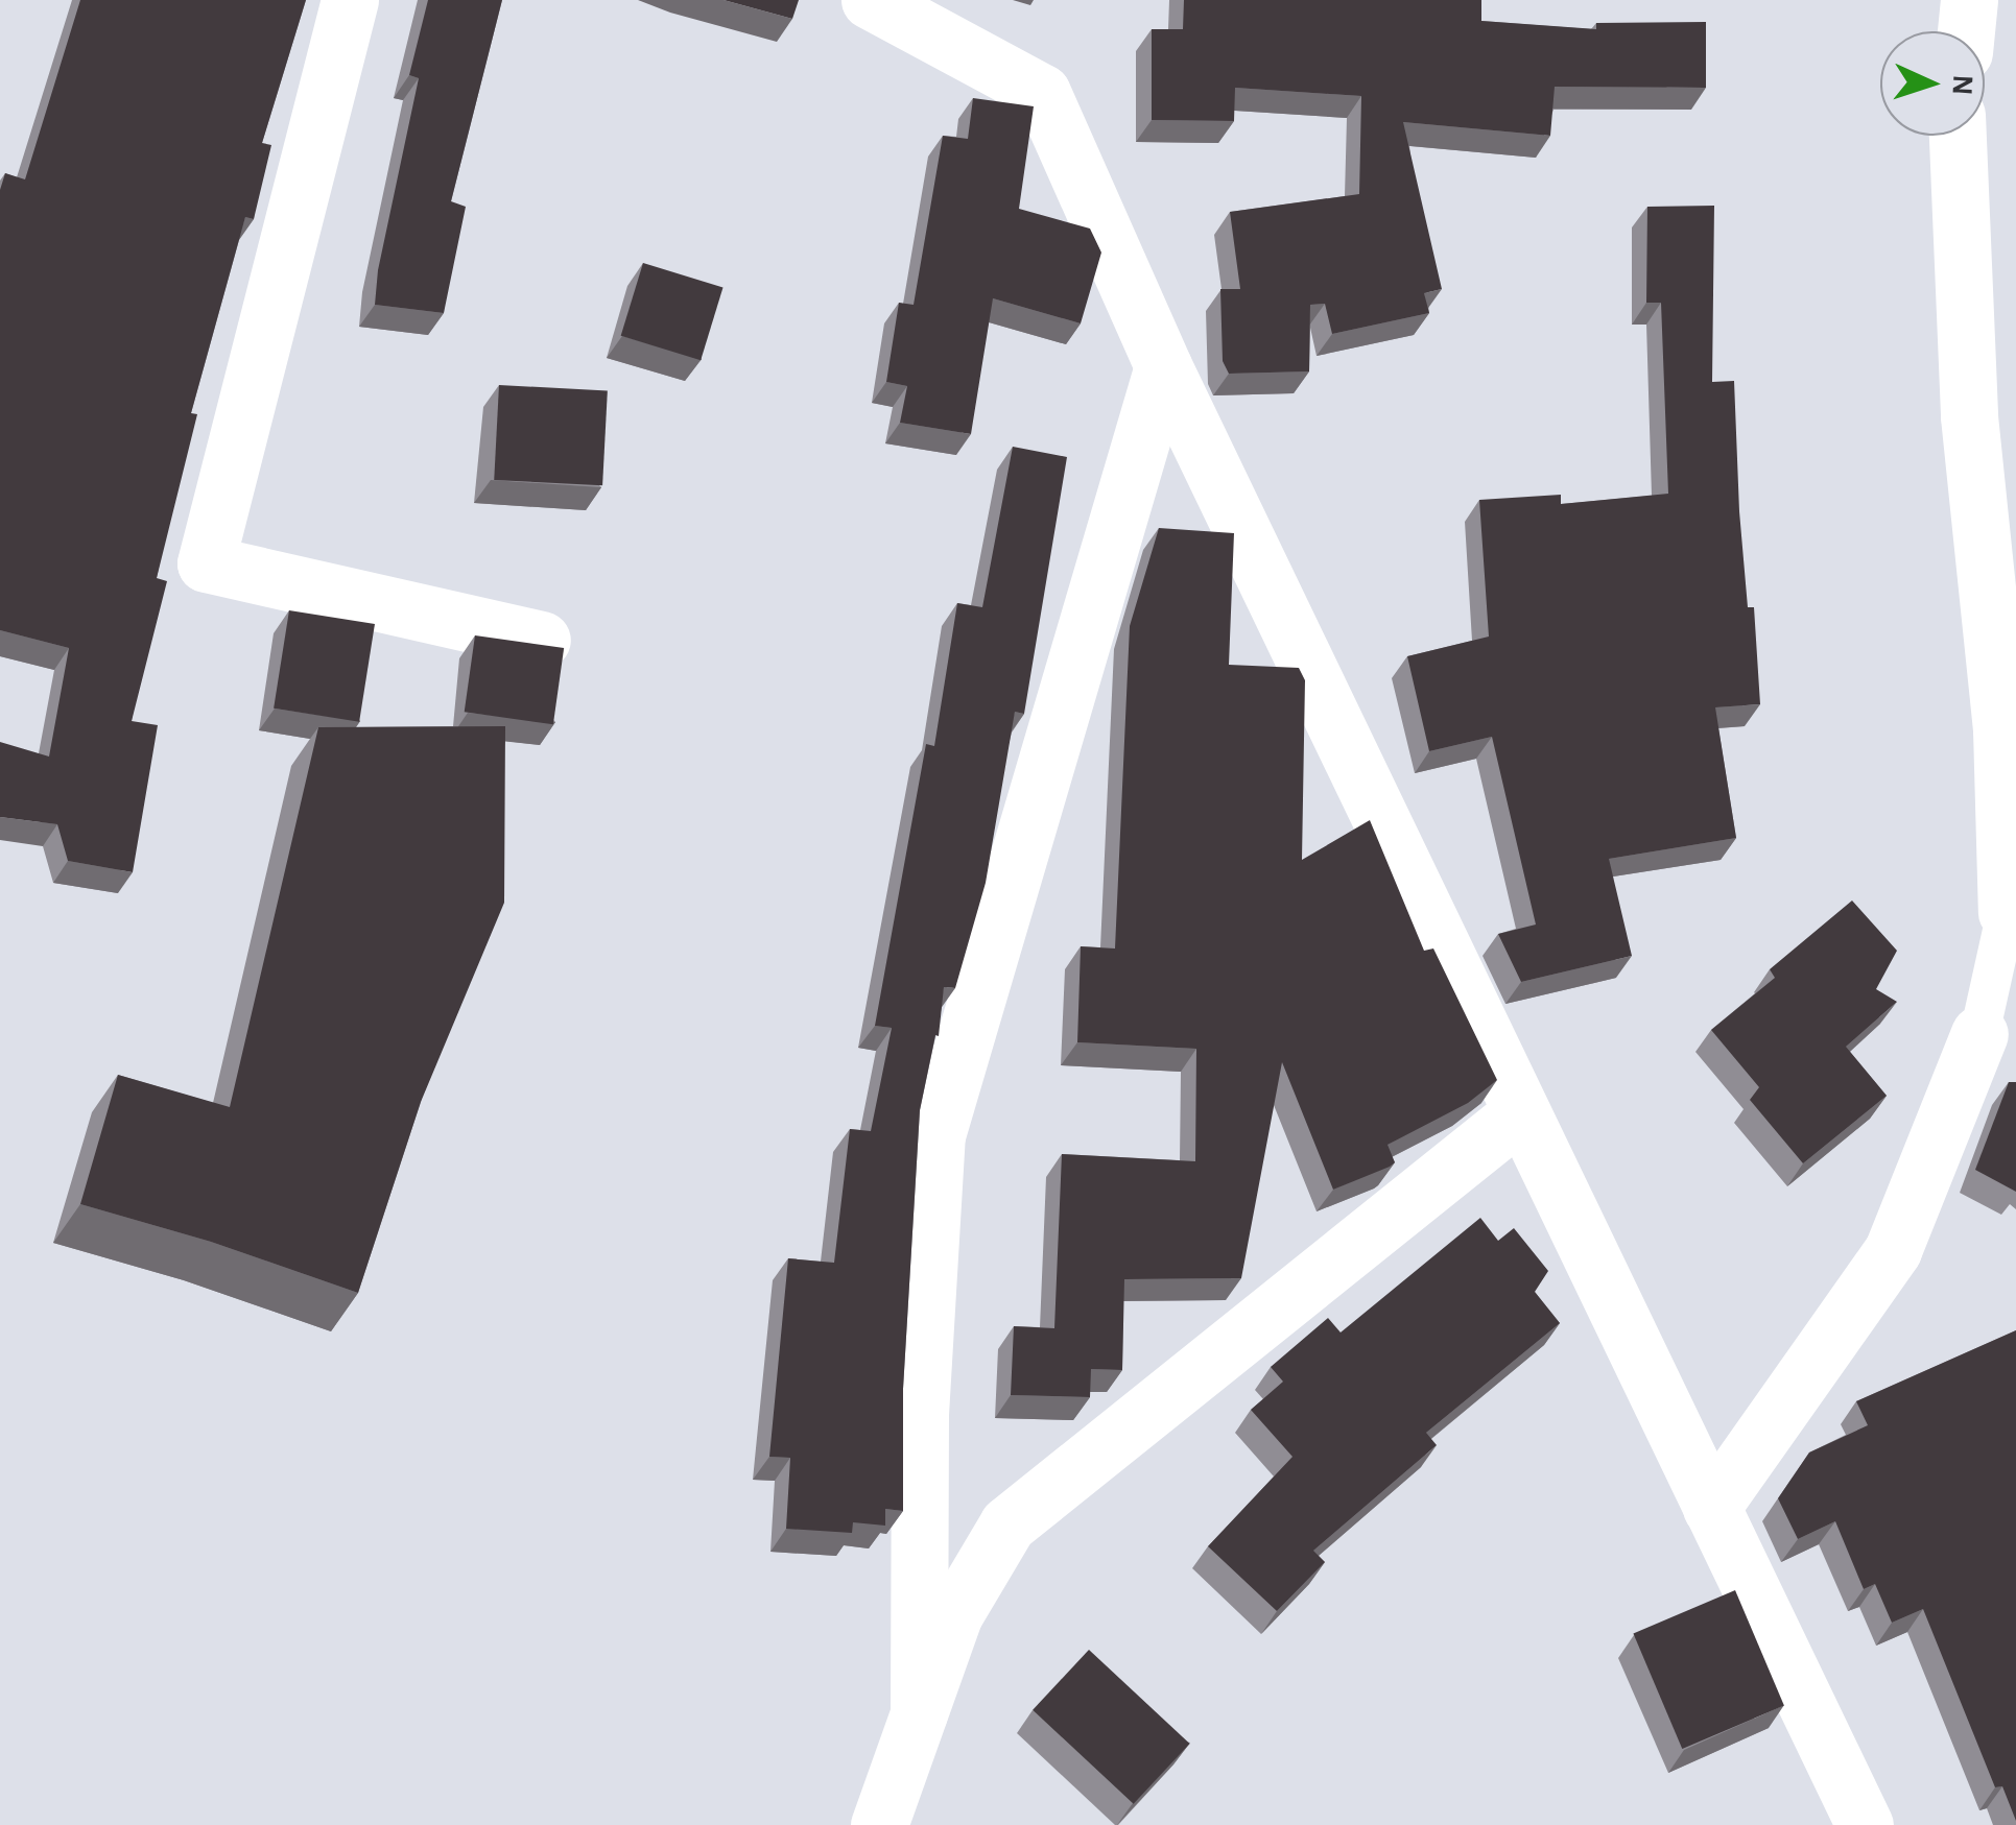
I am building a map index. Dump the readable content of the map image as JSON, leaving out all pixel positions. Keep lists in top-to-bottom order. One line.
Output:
{"north":"right"}
